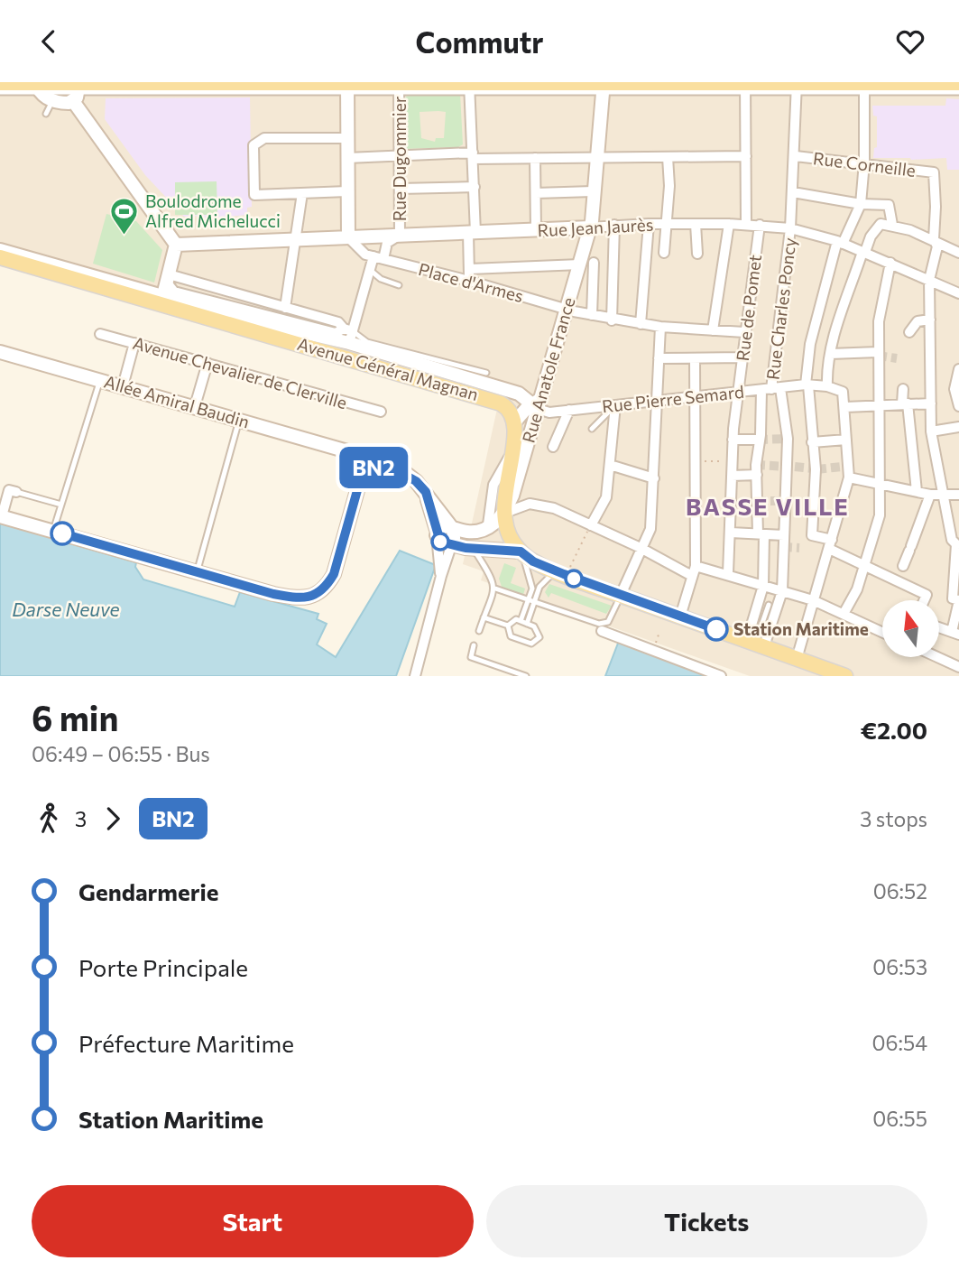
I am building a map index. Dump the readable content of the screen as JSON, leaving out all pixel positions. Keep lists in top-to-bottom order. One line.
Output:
{"streets":{"main road":["Avenue Général Magnan"],"street":["Rue Dugommier","Rue Corneille","Rue Jean Jaurès","Place d'Armes","Rue de Pomet","Rue Charles Poncy","Rue Anatole France","Avenue Chevalier de Clerville","Rue Pierre Semard","Allée Amiral Baudin"]},"crossings":[["Rue Dugommier","Rue Jean Jaurès"],["Rue Corneille","Rue Charles Poncy"],["Rue Jean Jaurès","Rue de Pomet"],["Rue Jean Jaurès","Rue Charles Poncy"],["Rue Jean Jaurès","Rue Anatole France"],["Place d'Armes","Rue de Pomet"],["Place d'Armes","Rue Anatole France"],["Rue de Pomet","Rue Pierre Semard"],["Rue Charles Poncy","Rue Pierre Semard"],["Avenue Général Magnan","Rue Anatole France"],["Avenue Général Magnan","Rue Pierre Semard"],["Rue Anatole France","Rue Pierre Semard"]],"districts":["BASSE VILLE"],"water":["Darse Neuve"],"places":{"sports":["Boulodrome Alfred Michelucci"],"other":["Station Maritime"]},"lines":["bus line BN2"],"north":"top","page":{"header":"Commutr","on_map":"BN2","heading":["6 min","06:49 – 06:55 · Bus","€2.00"],"legs":["3","BN2","3 stops"],"list":[{"name":"Gendarmerie","value":"06:52"},{"name":"Porte Principale","value":"06:53"},{"name":"Préfecture Maritime","value":"06:54"},{"name":"Station Maritime","value":"06:55"}],"buttons":["Start","Tickets"]}}
